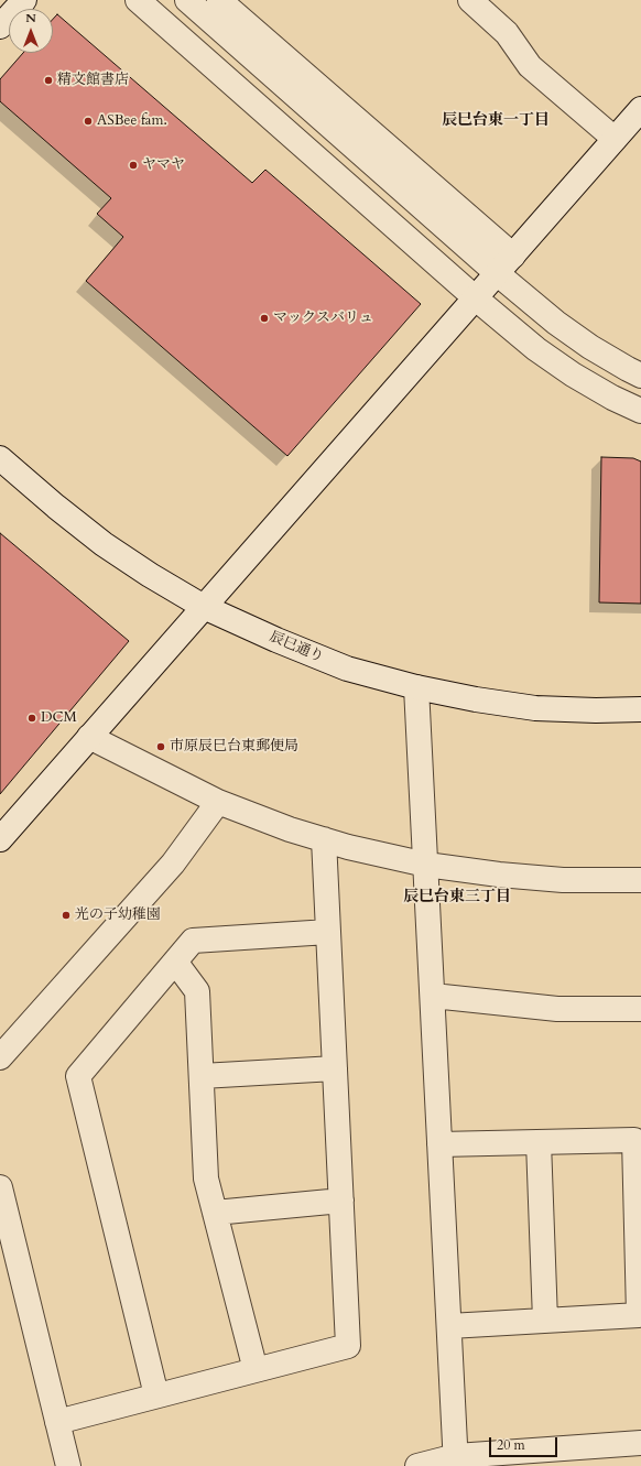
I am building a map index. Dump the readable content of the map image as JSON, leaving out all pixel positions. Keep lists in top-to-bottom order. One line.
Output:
{"streets":{"street":["辰巳通り"]},"districts":["辰巳台東一丁目","辰巳台東三丁目"],"places":["精文館書店","ASBee fam.","ヤマヤ","マックスバリュ","DCM","市原辰巳台東郵便局","光の子幼稚園"],"scale_bar":"20 m","north":"top"}
